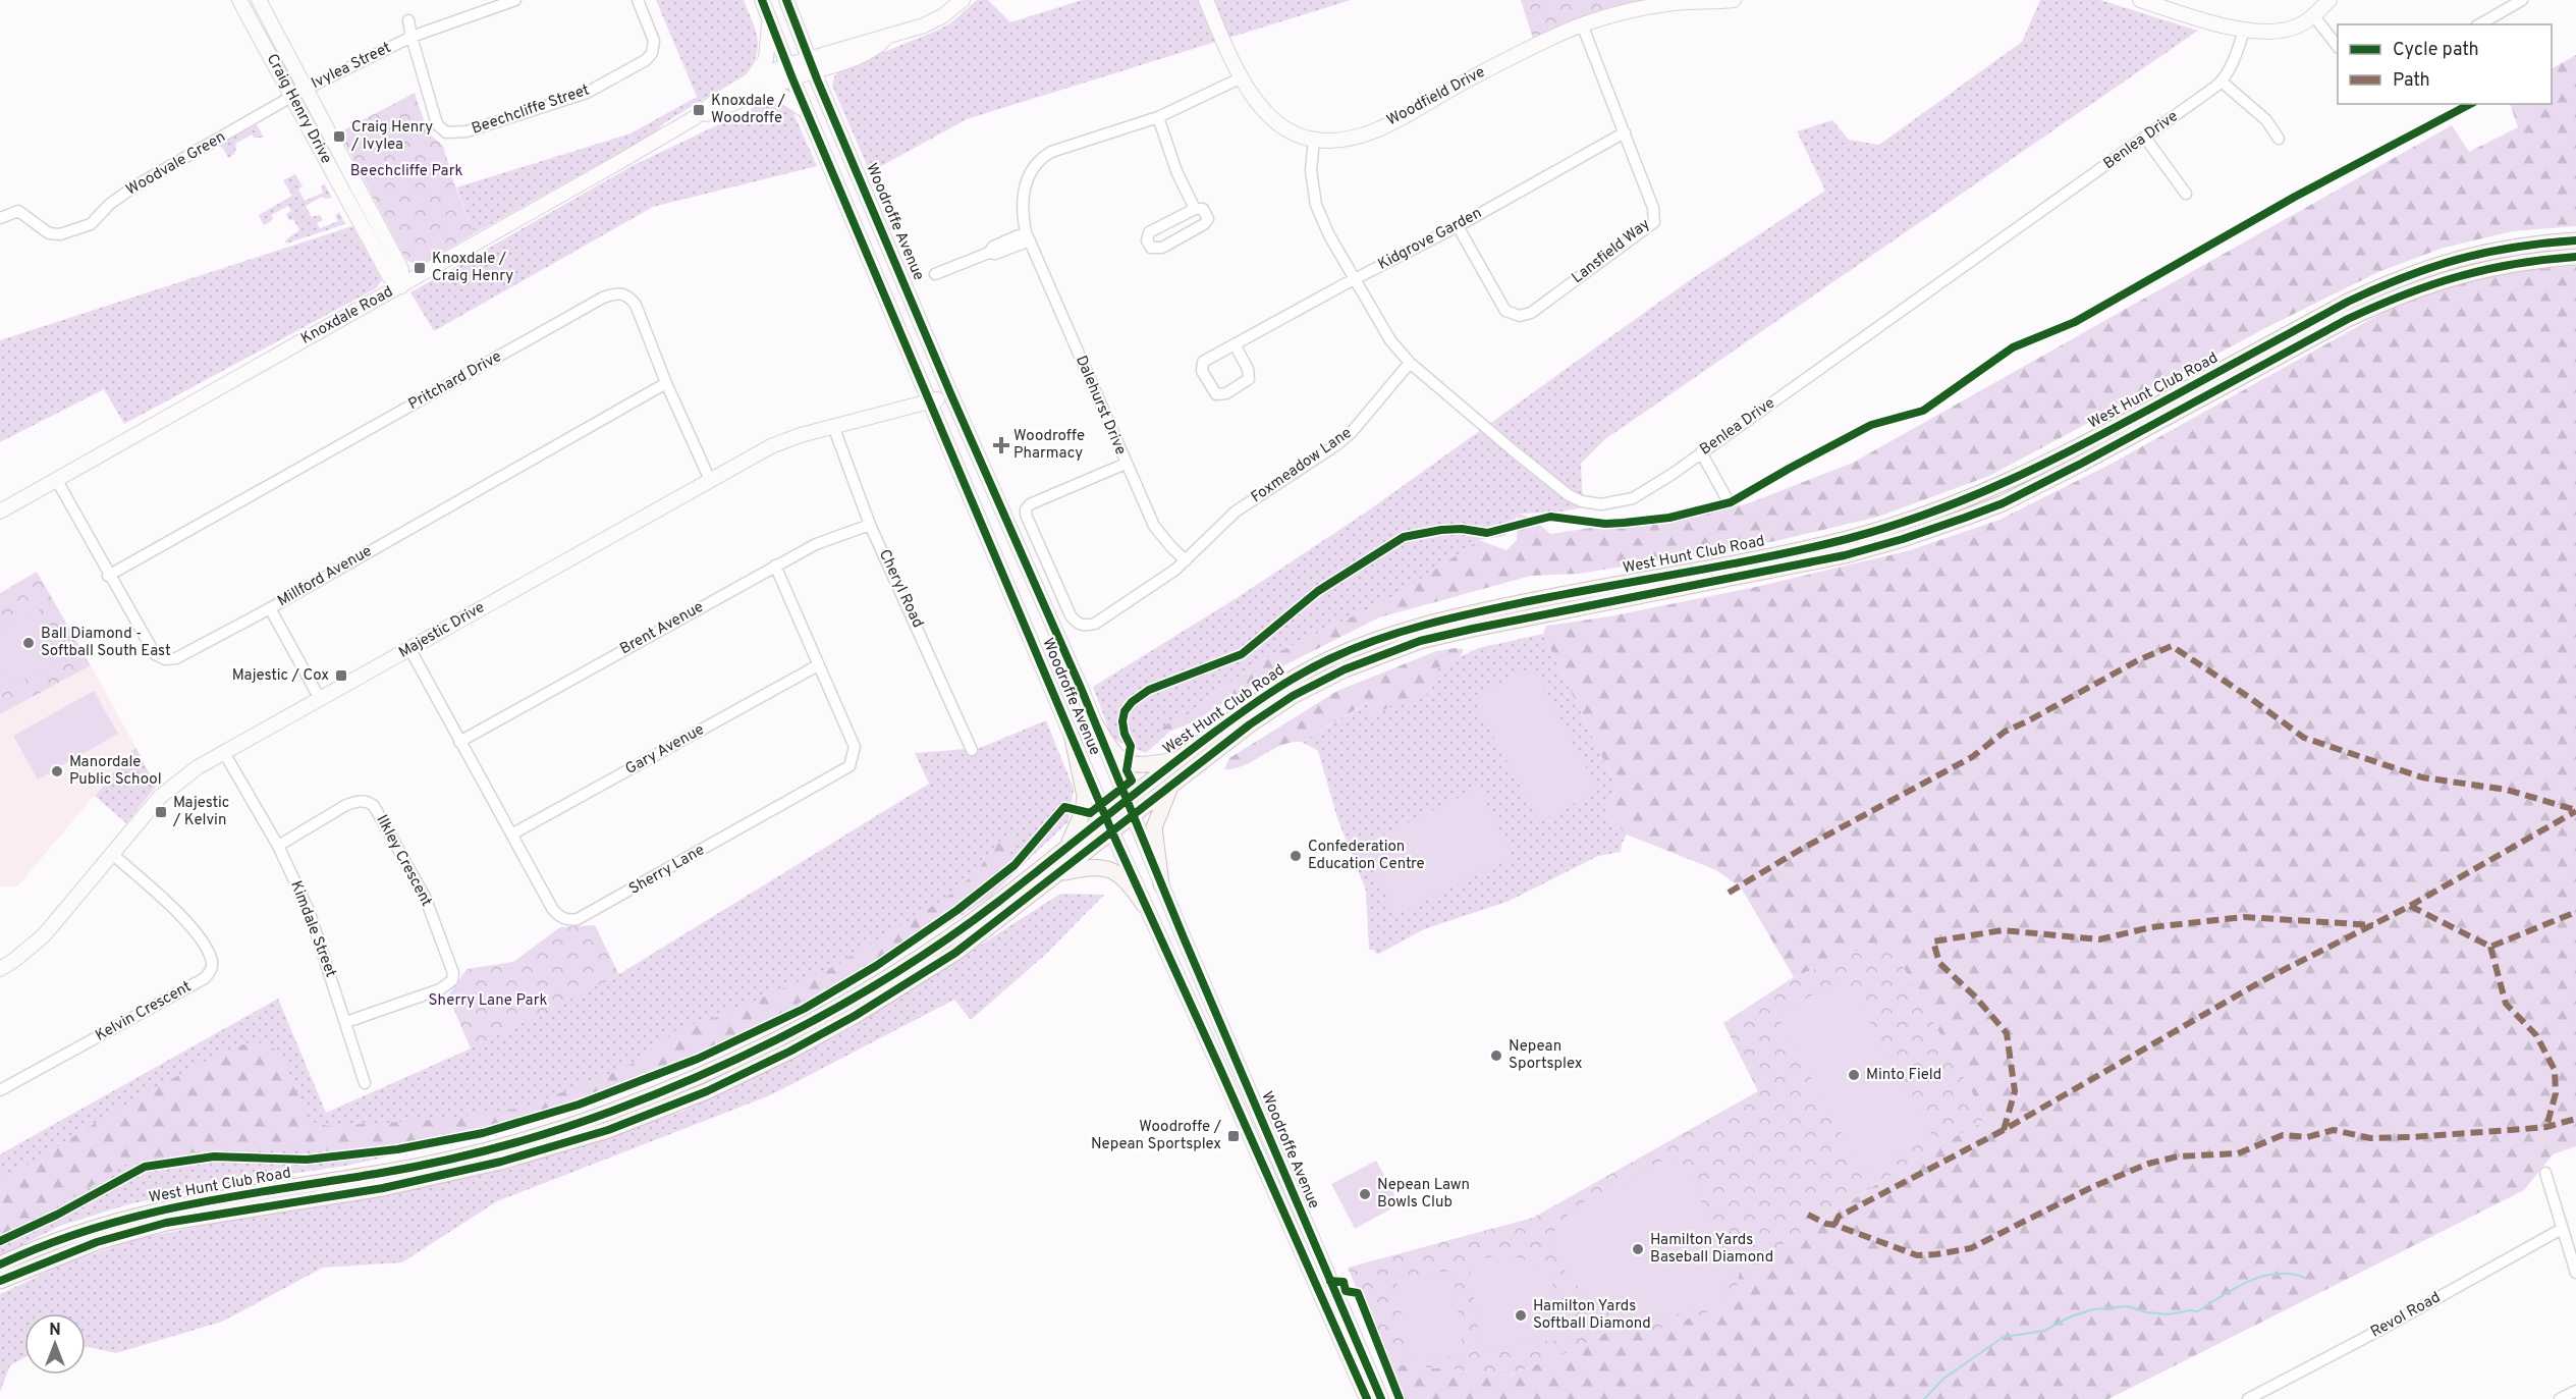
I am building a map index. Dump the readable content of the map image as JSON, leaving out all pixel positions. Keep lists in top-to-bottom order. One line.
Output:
{"streets":{"main road":["West Hunt Club Road"],"street":["Ivylea Street","Woodfield Drive","Craig Henry Drive","Beechcliffe Street","Benlea Drive","Woodvale Green","Woodroffe Avenue","Kidgrove Garden","Lansfield Way","Knoxdale Road","Pritchard Drive","Dalehurst Drive","Foxmeadow Lane","Millford Avenue","Cheryl Road","Brent Avenue","Majestic Drive","Gary Avenue","Ilkley Crescent","Sherry Lane","Kimdale Street","Kelvin Crescent","Revol Road"]},"crossings":[["Ivylea Street","Craig Henry Drive"],["Ivylea Street","Beechcliffe Street"],["Ivylea Street","Woodvale Green"],["Woodfield Drive","Benlea Drive"],["Woodfield Drive","Lansfield Way"],["Woodfield Drive","Dalehurst Drive"],["Craig Henry Drive","Woodvale Green"],["Craig Henry Drive","Knoxdale Road"],["Benlea Drive","Kidgrove Garden"],["Benlea Drive","Foxmeadow Lane"],["Woodroffe Avenue","Knoxdale Road"],["Woodroffe Avenue","West Hunt Club Road"],["Woodroffe Avenue","Majestic Drive"],["Kidgrove Garden","Lansfield Way"],["Knoxdale Road","Millford Avenue"],["Pritchard Drive","Millford Avenue"],["Pritchard Drive","Majestic Drive"],["Dalehurst Drive","Foxmeadow Lane"],["Cheryl Road","Brent Avenue"],["Cheryl Road","Majestic Drive"],["Brent Avenue","Sherry Lane"],["Majestic Drive","Sherry Lane"],["Majestic Drive","Kimdale Street"],["Majestic Drive","Kelvin Crescent"],["Gary Avenue","Sherry Lane"],["Ilkley Crescent","Kimdale Street"]],"parks":["Beechcliffe Park","Sherry Lane Park"],"places":{"transit":["Knoxdale / Woodroffe","Craig Henry / Ivylea","Knoxdale / Craig Henry","Majestic / Cox","Majestic / Kelvin","Woodroffe / Nepean Sportsplex"],"health":["Woodroffe Pharmacy"],"other":["Ball Diamond - Softball South East","Manordale Public School","Confederation Education Centre","Nepean Sportsplex","Minto Field","Nepean Lawn Bowls Club","Hamilton Yards Baseball Diamond","Hamilton Yards Softball Diamond"]},"legend":["Cycle path","Path"],"north":"top"}
